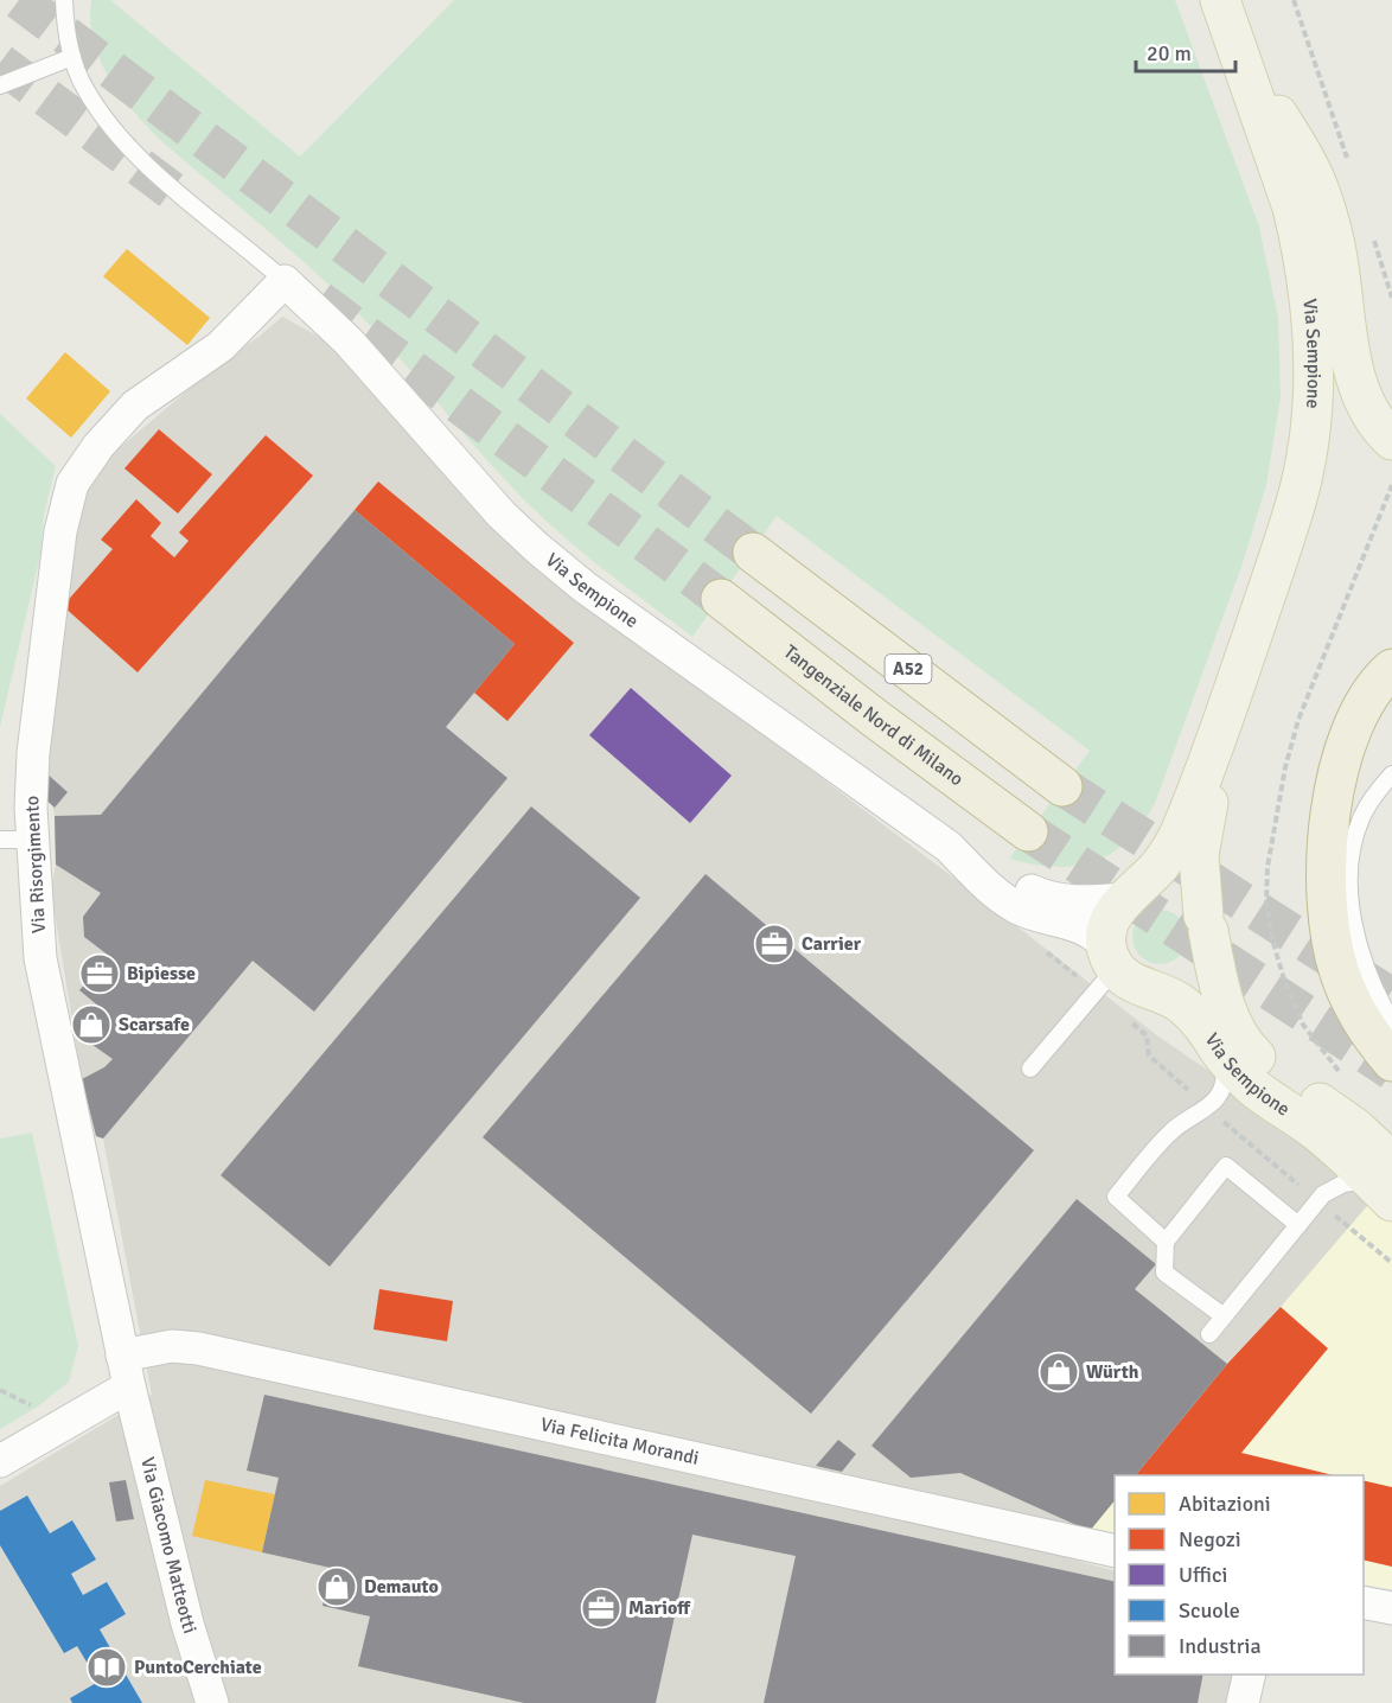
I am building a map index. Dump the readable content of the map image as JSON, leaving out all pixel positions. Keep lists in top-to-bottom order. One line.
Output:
{"streets":{"highway":["A52","Tangenziale Nord di Milano"],"main road":["Via Sempione"],"street":["Via Risorgimento","Via Felicita Morandi","Via Giacomo Matteotti"]},"crossings":[["Via Sempione","Via Risorgimento"],["Via Risorgimento","Via Felicita Morandi"],["Via Risorgimento","Via Giacomo Matteotti"],["Via Felicita Morandi","Via Giacomo Matteotti"]],"places":{"office":["Carrier","Bipiesse","Marioff"],"shop":["Scarsafe","Würth","Demauto"],"library":["PuntoCerchiate"]},"legend":["Abitazioni","Negozi","Uffici","Scuole","Industria"],"scale_bar":"20 m"}
